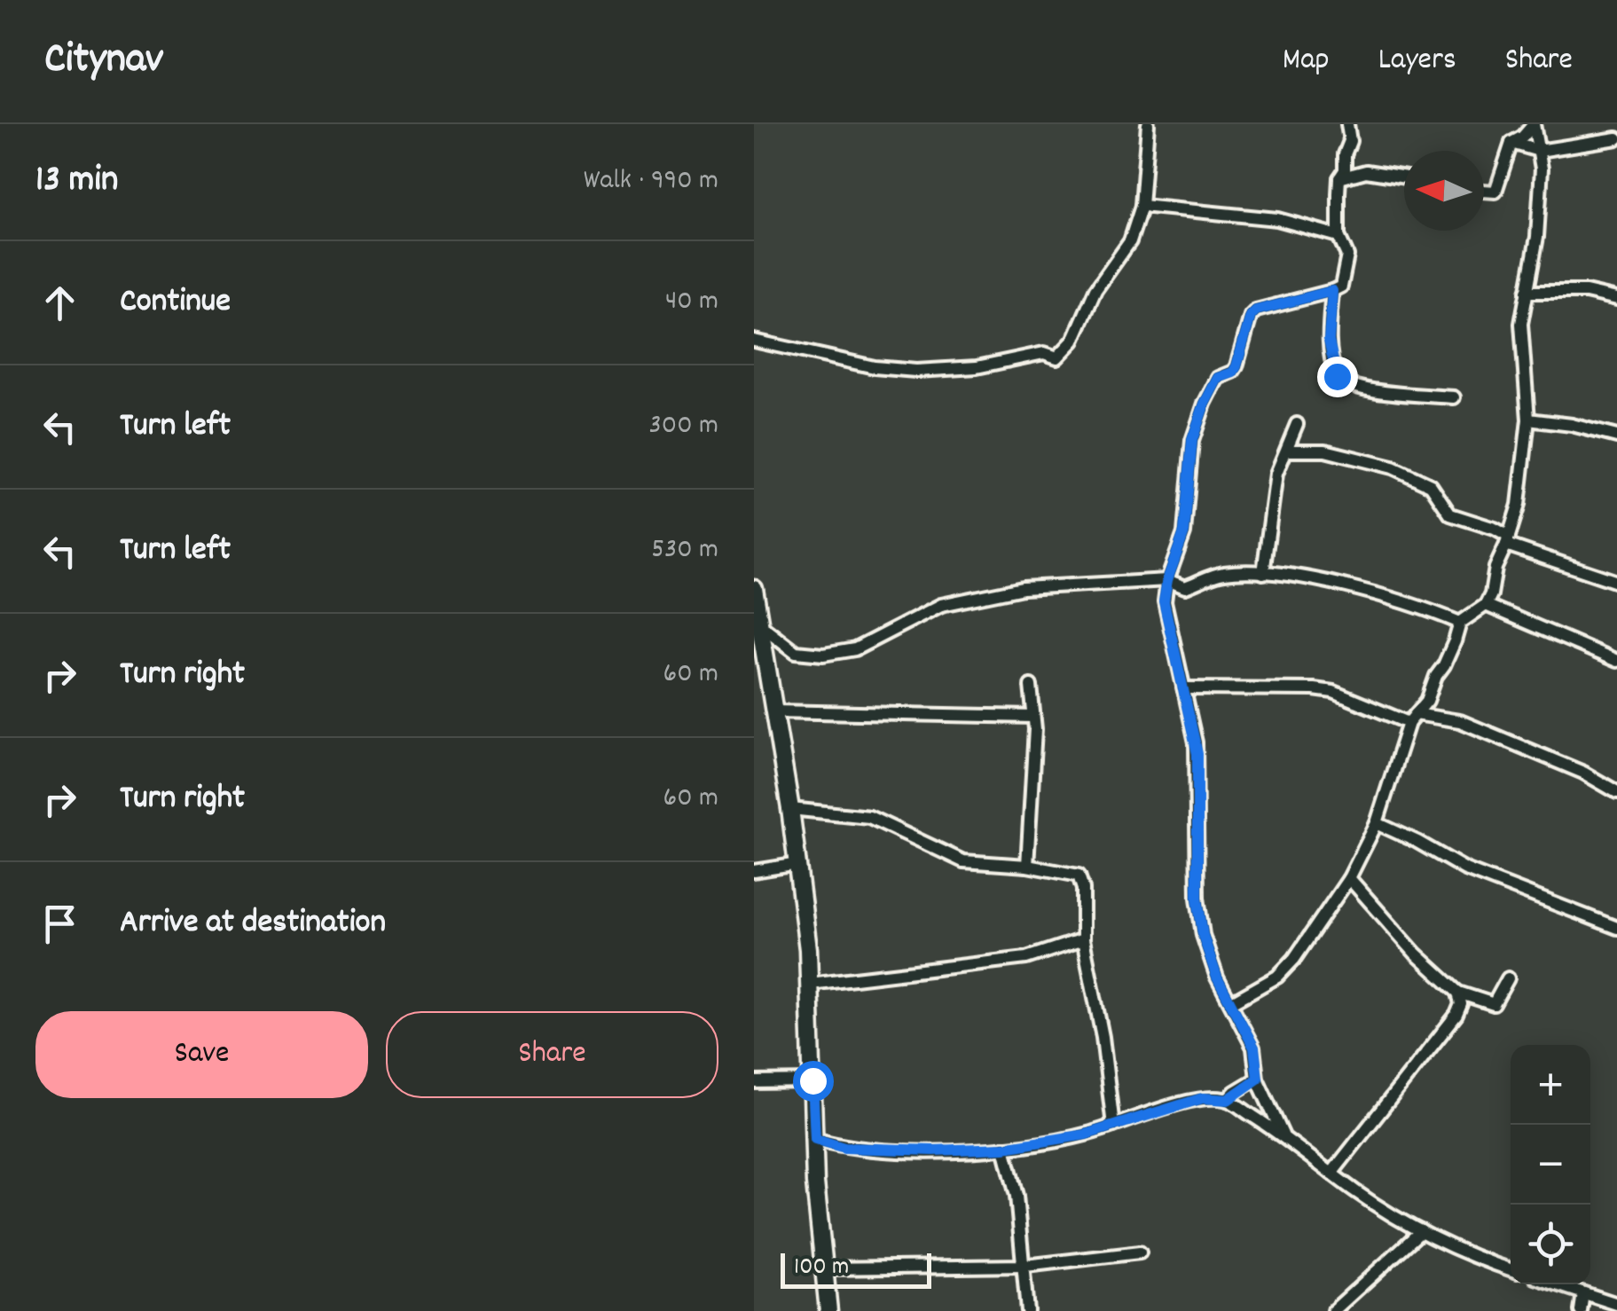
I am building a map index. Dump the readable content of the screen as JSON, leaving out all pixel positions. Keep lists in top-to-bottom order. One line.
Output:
{"scale_bar":"100 m","north":"left","page":{"header":"Citynav","nav":["Map","Layers","Share"],"heading":["13 min","Walk · 990 m"],"list":[["Continue","40 m"],["Turn left","300 m"],["Turn left","530 m"],["Turn right","60 m"],["Turn right","60 m"],"Arrive at destination"],"buttons":["Save","Share"],"map_buttons":["+","−"],"scale":"100 m"}}
